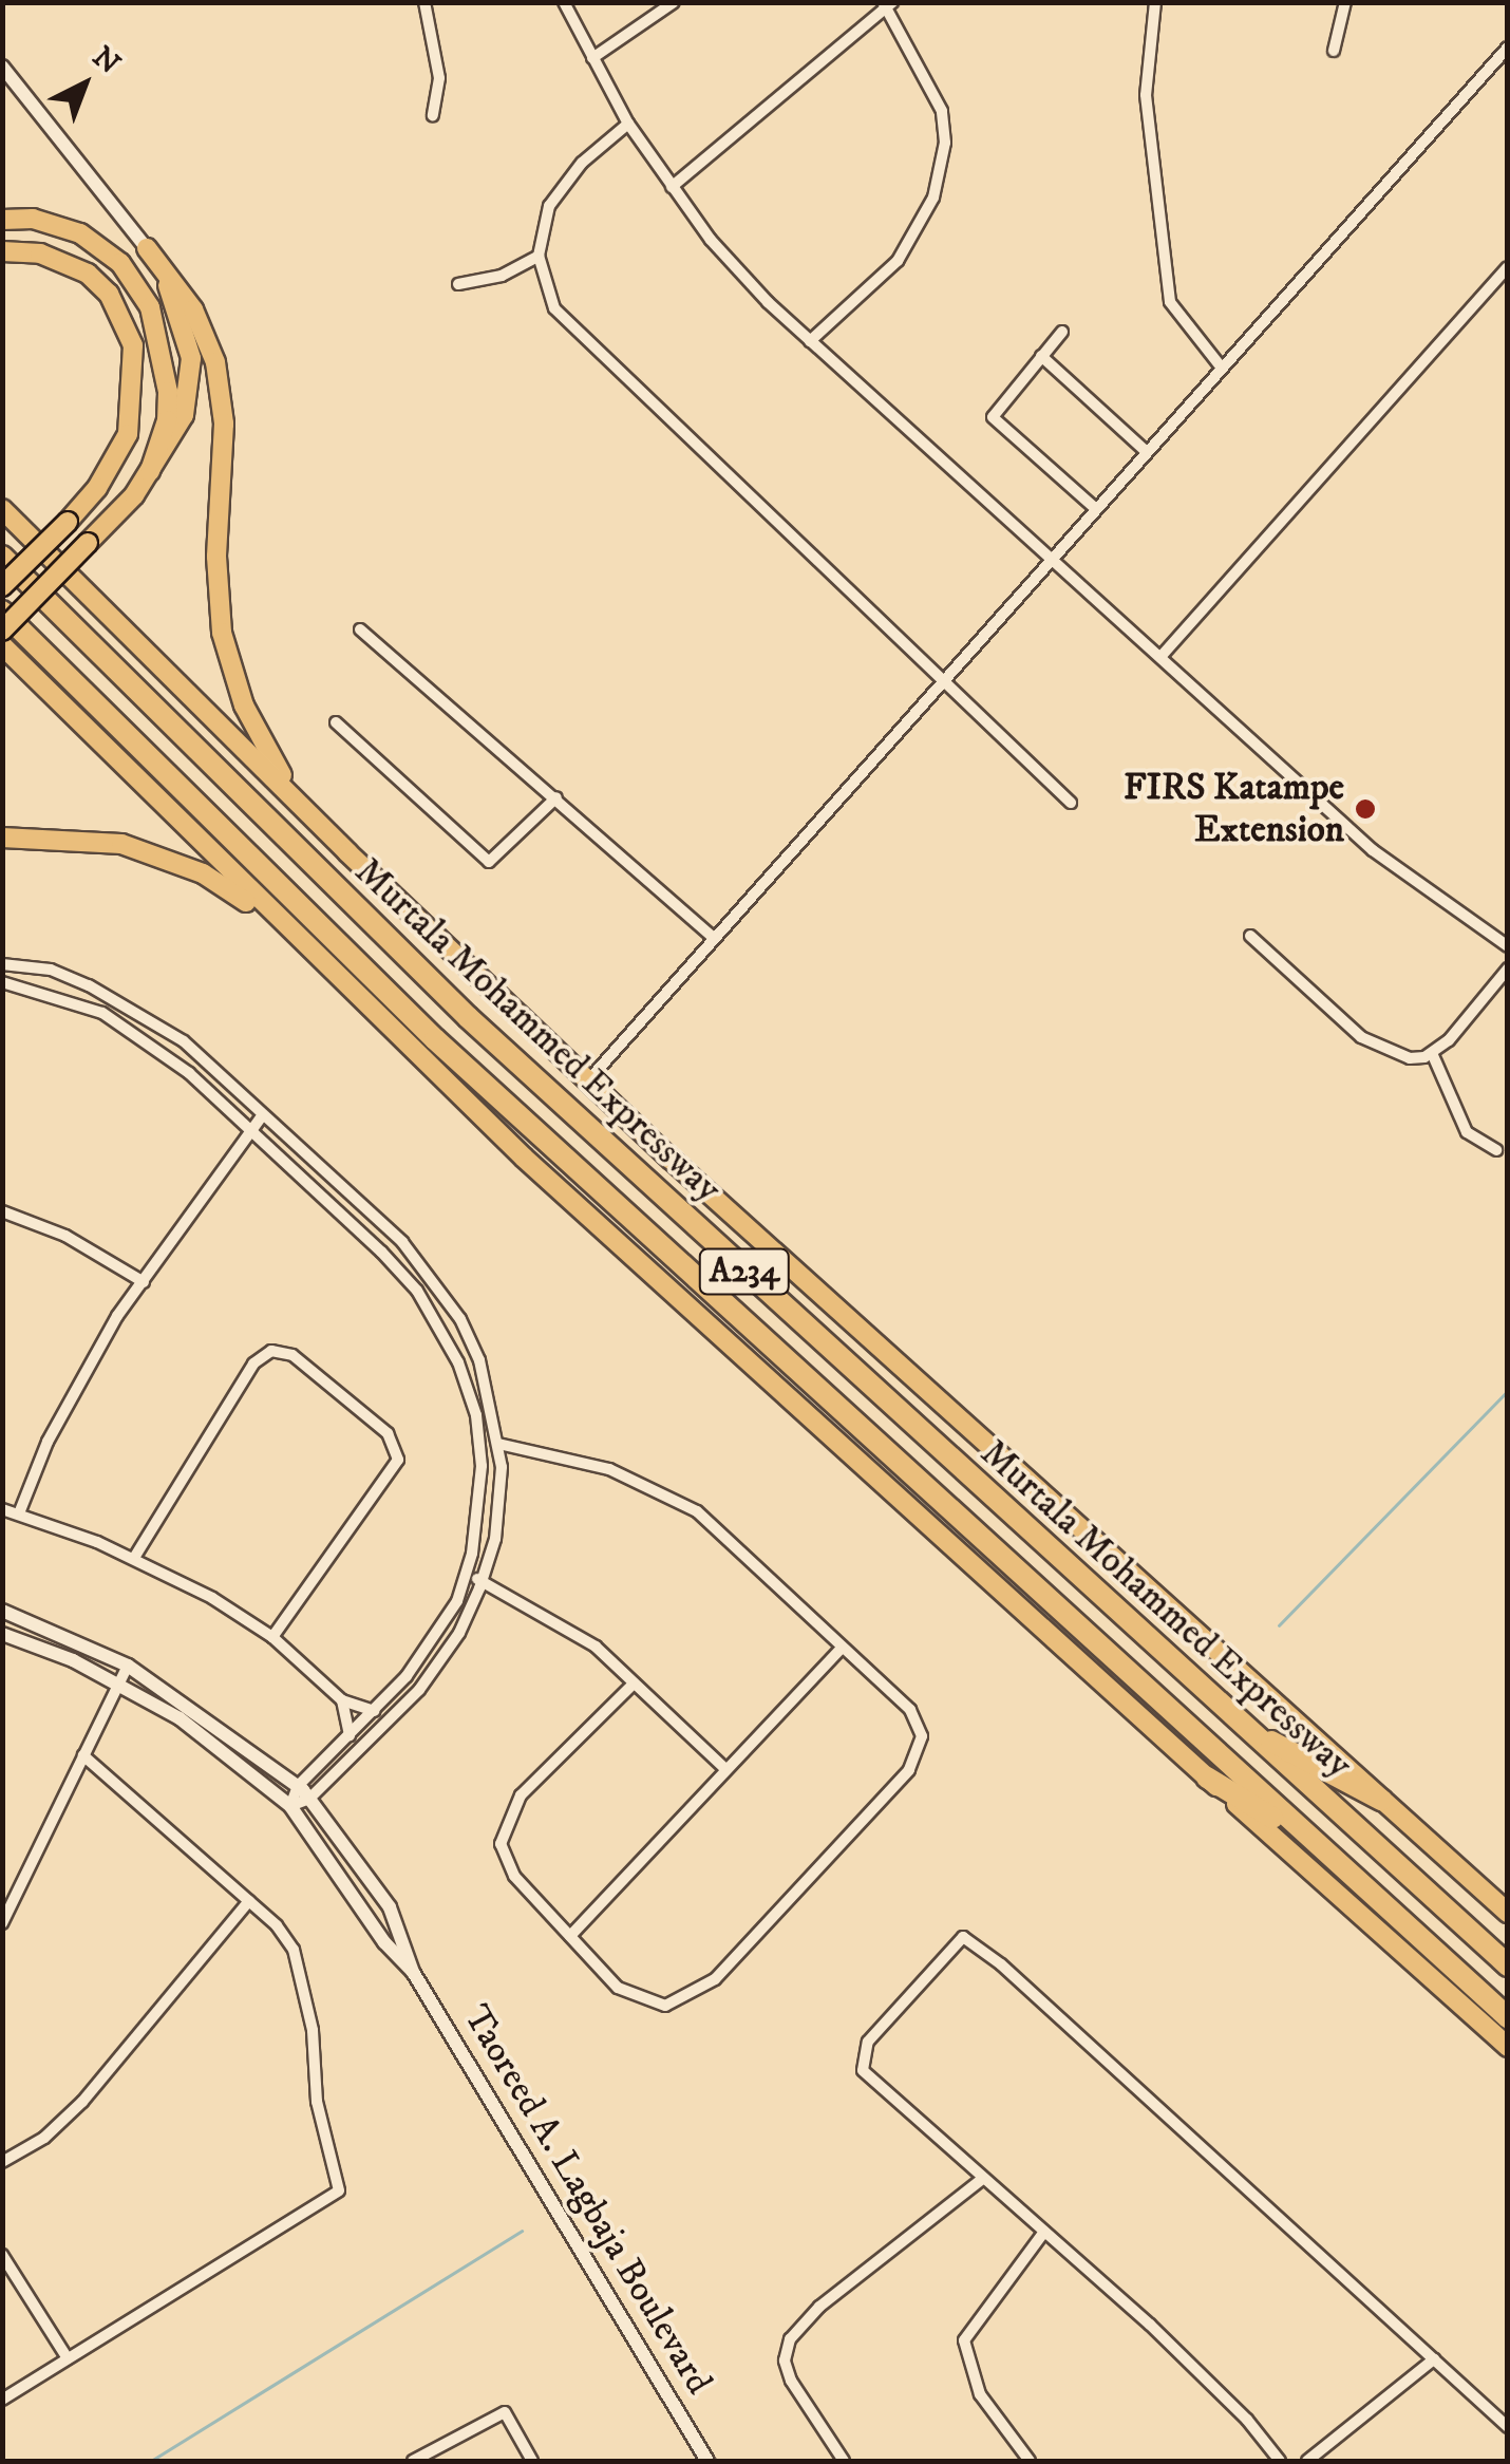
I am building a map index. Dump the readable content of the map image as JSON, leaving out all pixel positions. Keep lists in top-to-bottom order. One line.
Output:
{"streets":{"highway":["Murtala Mohammed Expressway","A234"],"street":["Taoreed A. Lagbaja Boulevard"]},"places":["FIRS Katampe Extension"],"north":"top right"}
